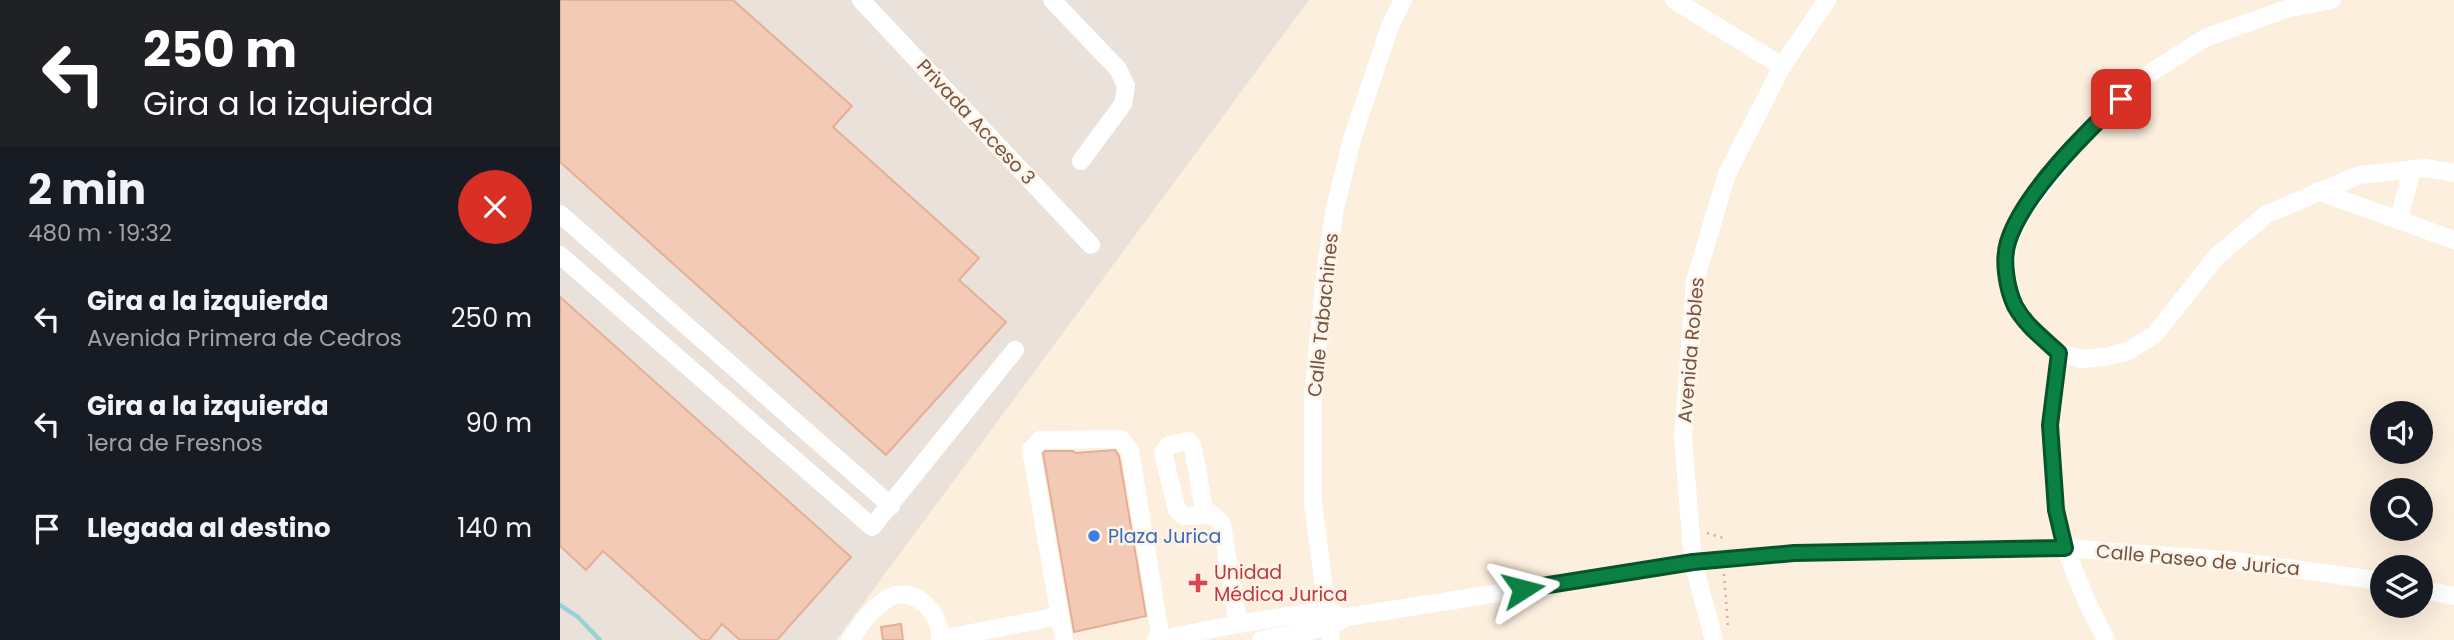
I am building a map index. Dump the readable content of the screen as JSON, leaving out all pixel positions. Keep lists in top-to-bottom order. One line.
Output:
{"streets":{"street":["Privada Acceso 3","Calle Tabachines","Avenida Robles","Calle Paseo de Jurica"]},"crossings":[["Calle Tabachines","Calle Paseo de Jurica"],["Avenida Robles","Calle Paseo de Jurica"]],"places":{"other":["Plaza Jurica"],"health":["Unidad Médica Jurica"]},"page":{"turn":["250 m","Gira a la izquierda"],"heading":["2 min","480 m · 19:32"],"list":[{"name":"Gira a la izquierda","note":"Avenida Primera de Cedros","value":"250 m"},{"name":"Gira a la izquierda","note":"1era de Fresnos","value":"90 m"},{"name":"Llegada al destino","value":"140 m"}]}}
